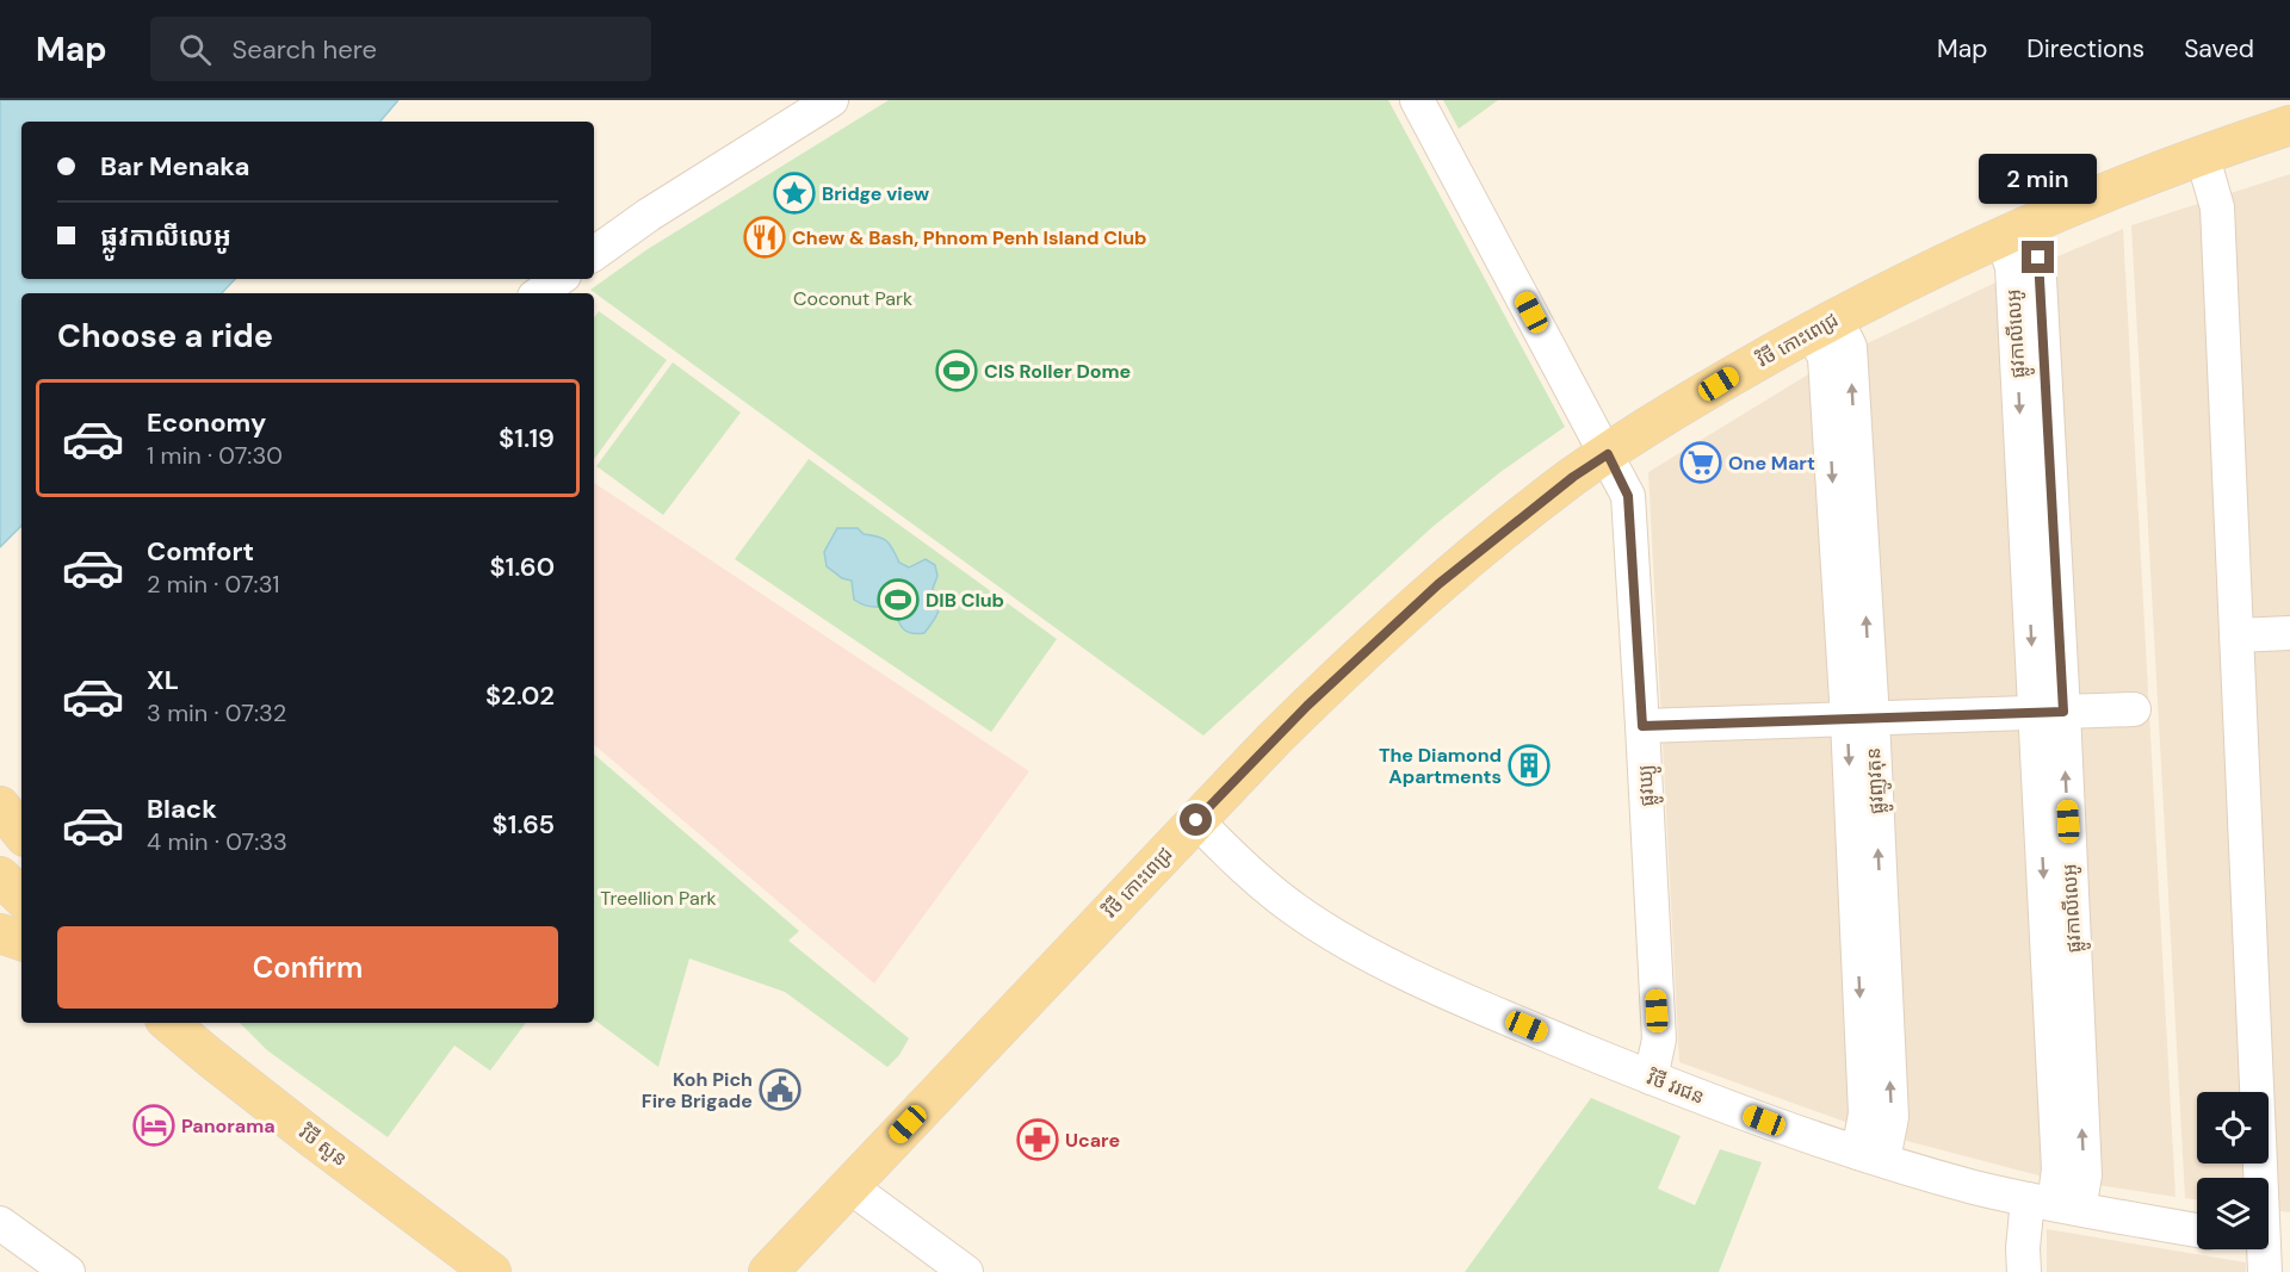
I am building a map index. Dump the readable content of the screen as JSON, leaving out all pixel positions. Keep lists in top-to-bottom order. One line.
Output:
{"streets":{"main road":["វិថី កោះពេជ្រ","វិថី សួន"],"street":["ផ្លូវកាលីលេអូ","ផ្លូវញូវតុន","ផ្លូវឃ្យូ","វិថី វរជន"]},"crossings":[["ផ្លូវកាលីលេអូ","វិថី កោះពេជ្រ"],["ផ្លូវកាលីលេអូ","វិថី វរជន"],["វិថី កោះពេជ្រ","ផ្លូវញូវតុន"],["វិថី កោះពេជ្រ","ផ្លូវឃ្យូ"],["វិថី កោះពេជ្រ","វិថី វរជន"],["ផ្លូវញូវតុន","វិថី វរជន"],["ផ្លូវឃ្យូ","វិថី វរជន"]],"parks":["Coconut Park","Treellion Park"],"places":{"place":["Bridge view"],"restaurant":["Chew & Bash, Phnom Penh Island Club"],"sports":["CIS Roller Dome","DIB Club"],"supermarket":["One Mart"],"building":["The Diamond Apartments"],"public building":["Koh Pich Fire Brigade"],"hotel":["Panorama"],"pharmacy":["Ucare"]},"page":{"header":"Map","search":"Search here","nav":["Map","Directions","Saved"],"banner":["Bar Menaka","ផ្លូវកាលីលេអូ"],"bubble":"2 min","heading":"Choose a ride","list":[{"name":"Economy","note":"1 min · 07:30","value":"$1.19"},{"name":"Comfort","note":"2 min · 07:31","value":"$1.60"},{"name":"XL","note":"3 min · 07:32","value":"$2.02"},{"name":"Black","note":"4 min · 07:33","value":"$1.65"}],"buttons":"Confirm"}}
